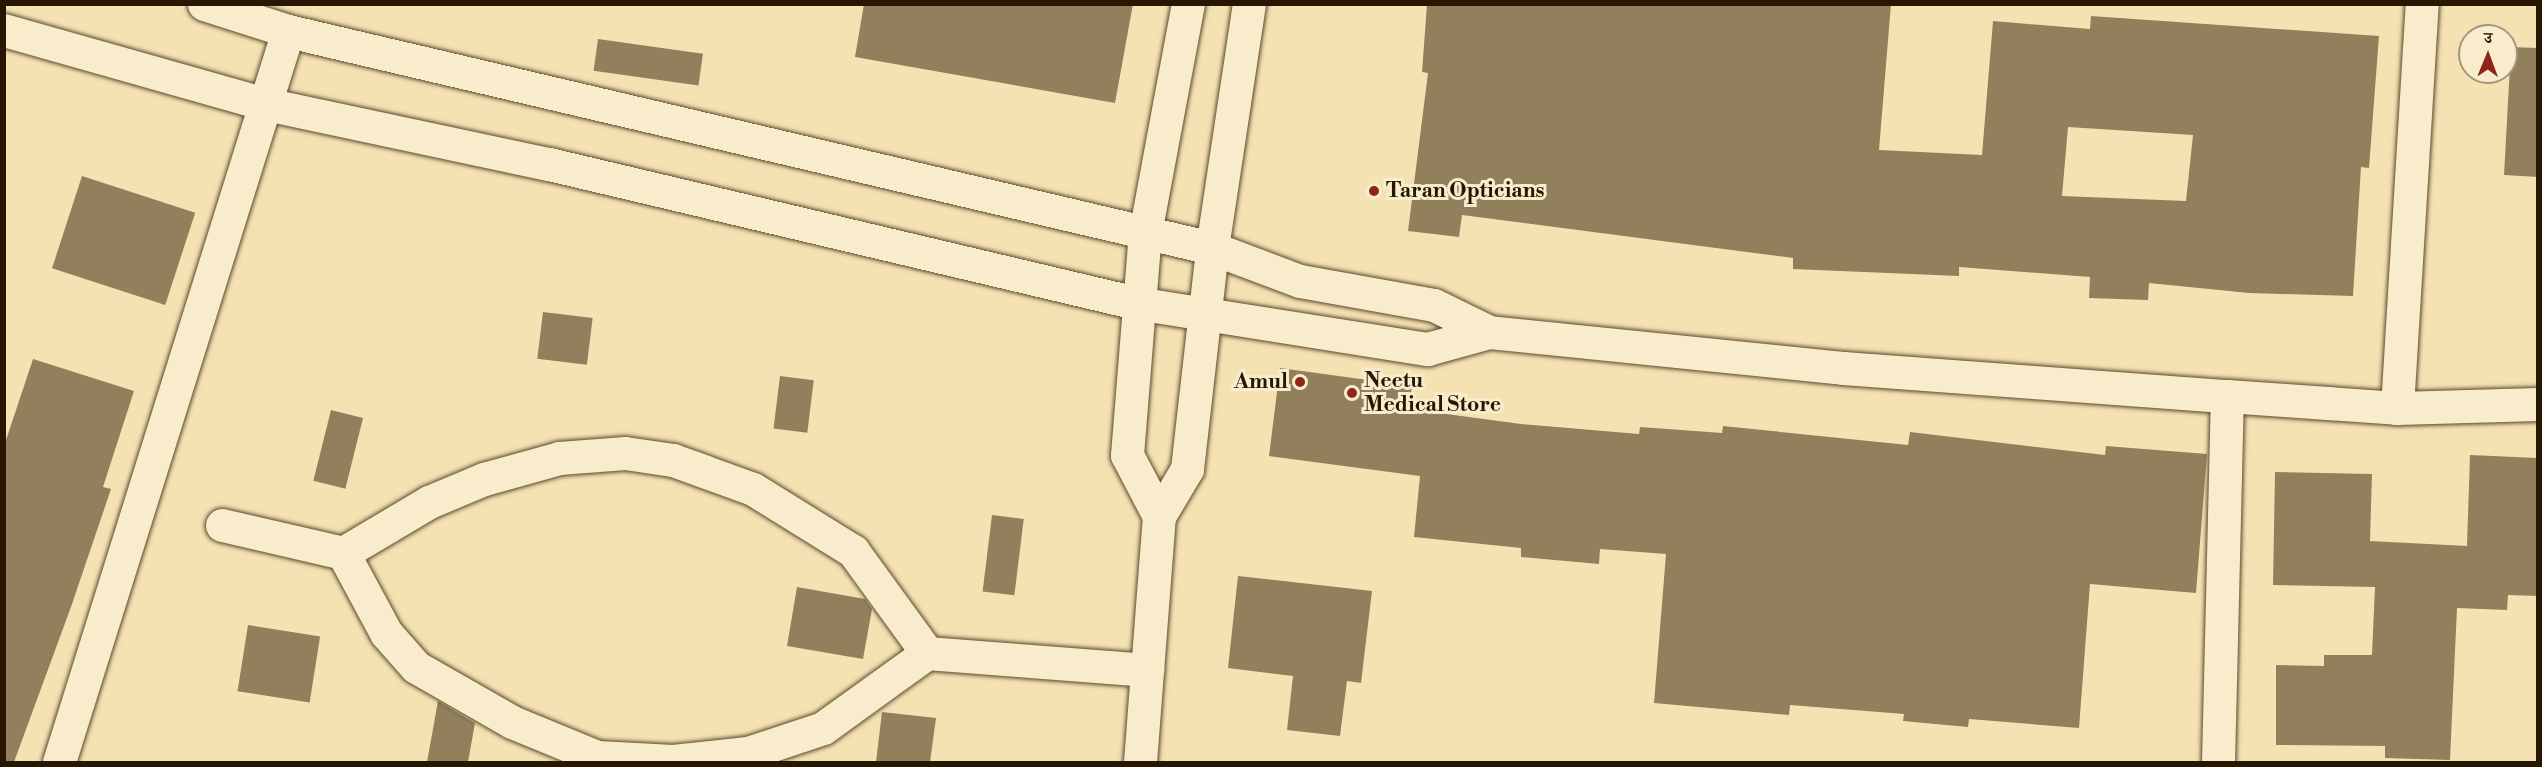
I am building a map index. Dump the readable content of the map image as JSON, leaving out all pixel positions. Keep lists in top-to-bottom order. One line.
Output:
{"places":["Taran Opticians","Amul","Neetu Medical Store"],"north":"top"}
